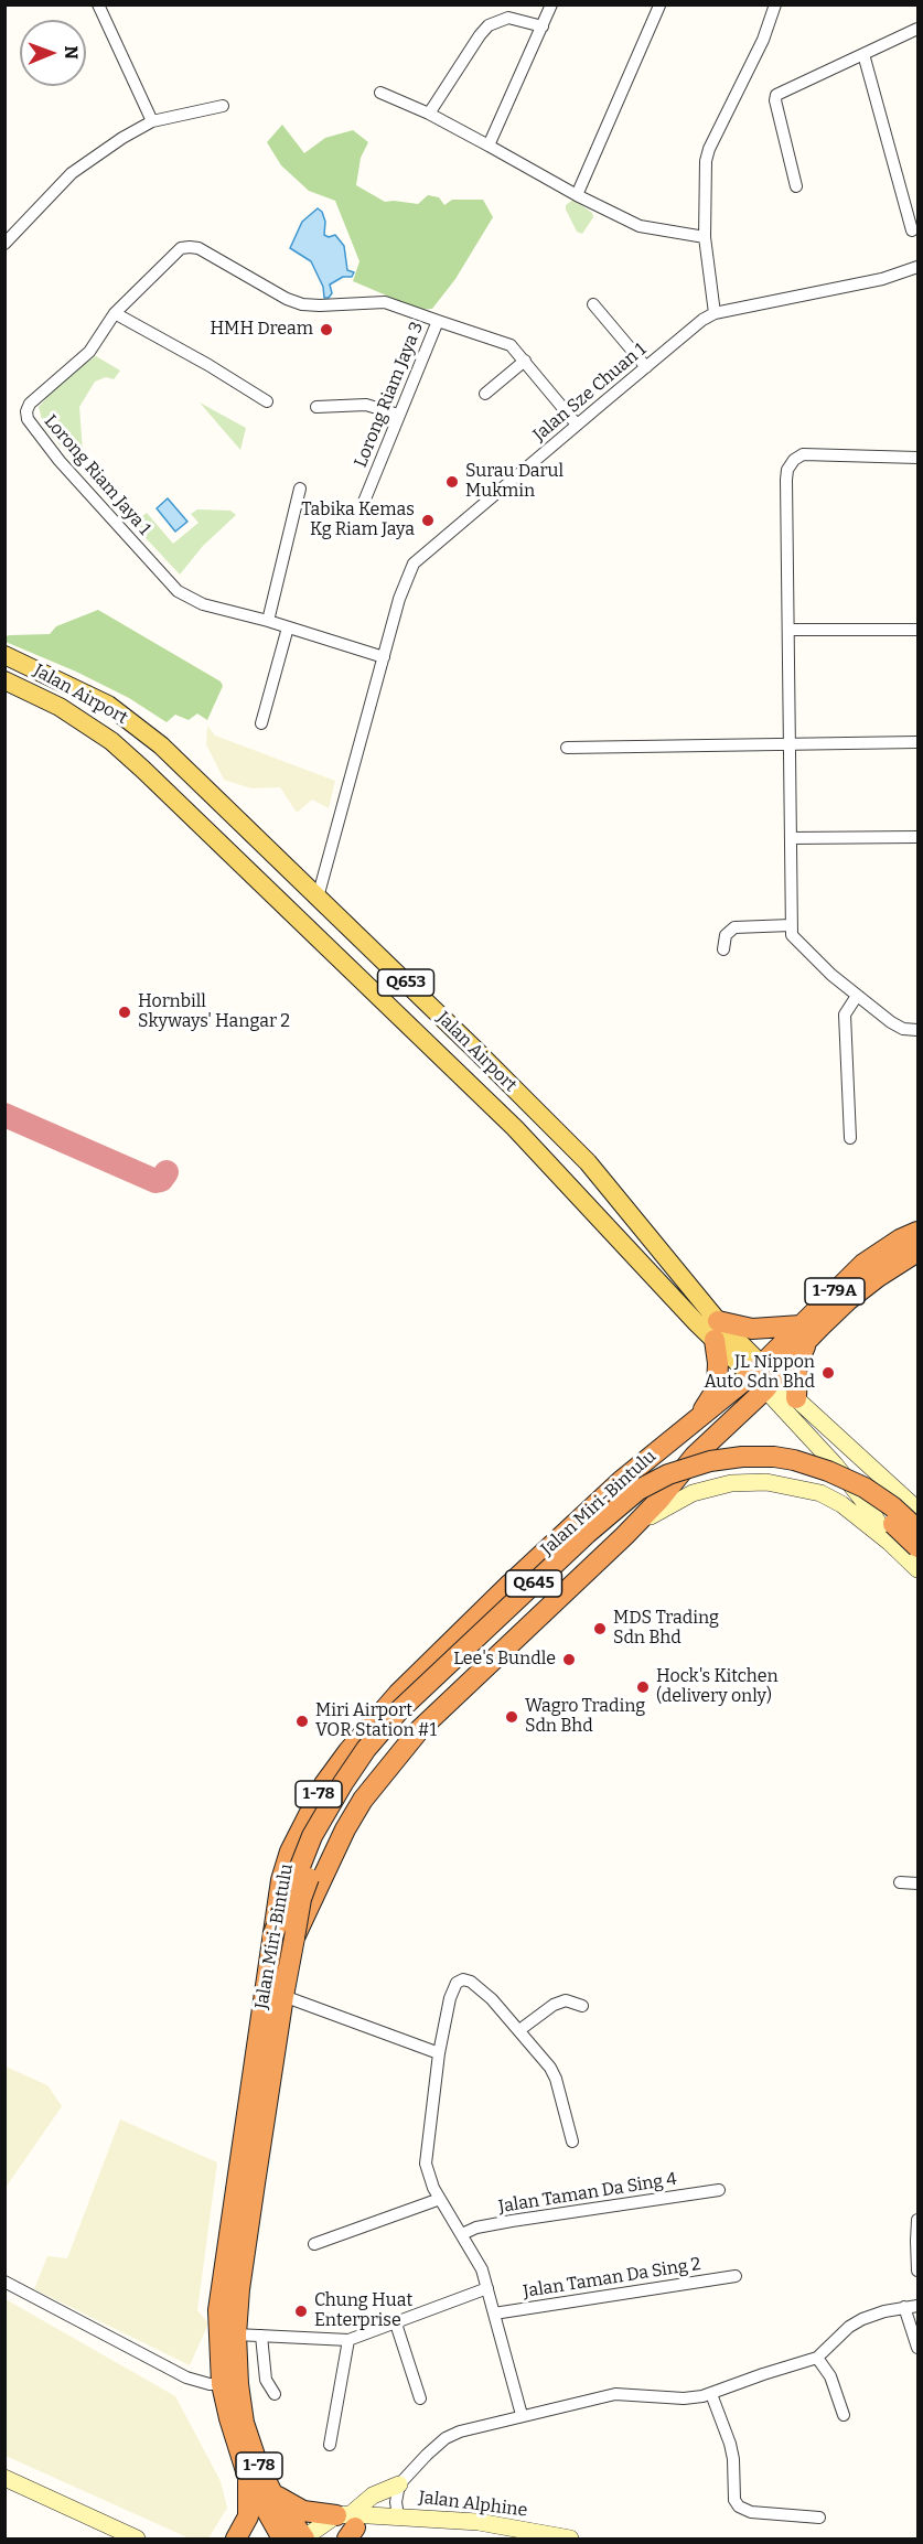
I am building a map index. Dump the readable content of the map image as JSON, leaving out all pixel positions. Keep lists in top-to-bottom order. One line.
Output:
{"streets":{"highway":["1-79A","Jalan Miri-Bintulu","Q645","1-78"],"main road":["Jalan Airport","Q653","Jalan Alphine"],"street":["Jalan Sze Chuan 1","Lorong Riam Jaya 3","Lorong Riam Jaya 1","Jalan Taman Da Sing 4","Jalan Taman Da Sing 2"]},"crossings":[["Jalan Sze Chuan 1","Lorong Riam Jaya 3"],["Jalan Sze Chuan 1","Lorong Riam Jaya 1"],["Jalan Sze Chuan 1","Jalan Airport"],["Lorong Riam Jaya 3","Lorong Riam Jaya 1"],["Jalan Airport","Jalan Miri-Bintulu"],["Jalan Miri-Bintulu","Q645"]],"places":["HMH Dream","Surau Darul Mukmin","Tabika Kemas Kg Riam Jaya","Hornbill Skyways' Hangar 2","JL Nippon Auto Sdn Bhd","MDS Trading Sdn Bhd","Lee's Bundle","Hock's Kitchen (delivery only)","Wagro Trading Sdn Bhd","Miri Airport VOR Station #1","Chung Huat Enterprise"],"north":"right"}
